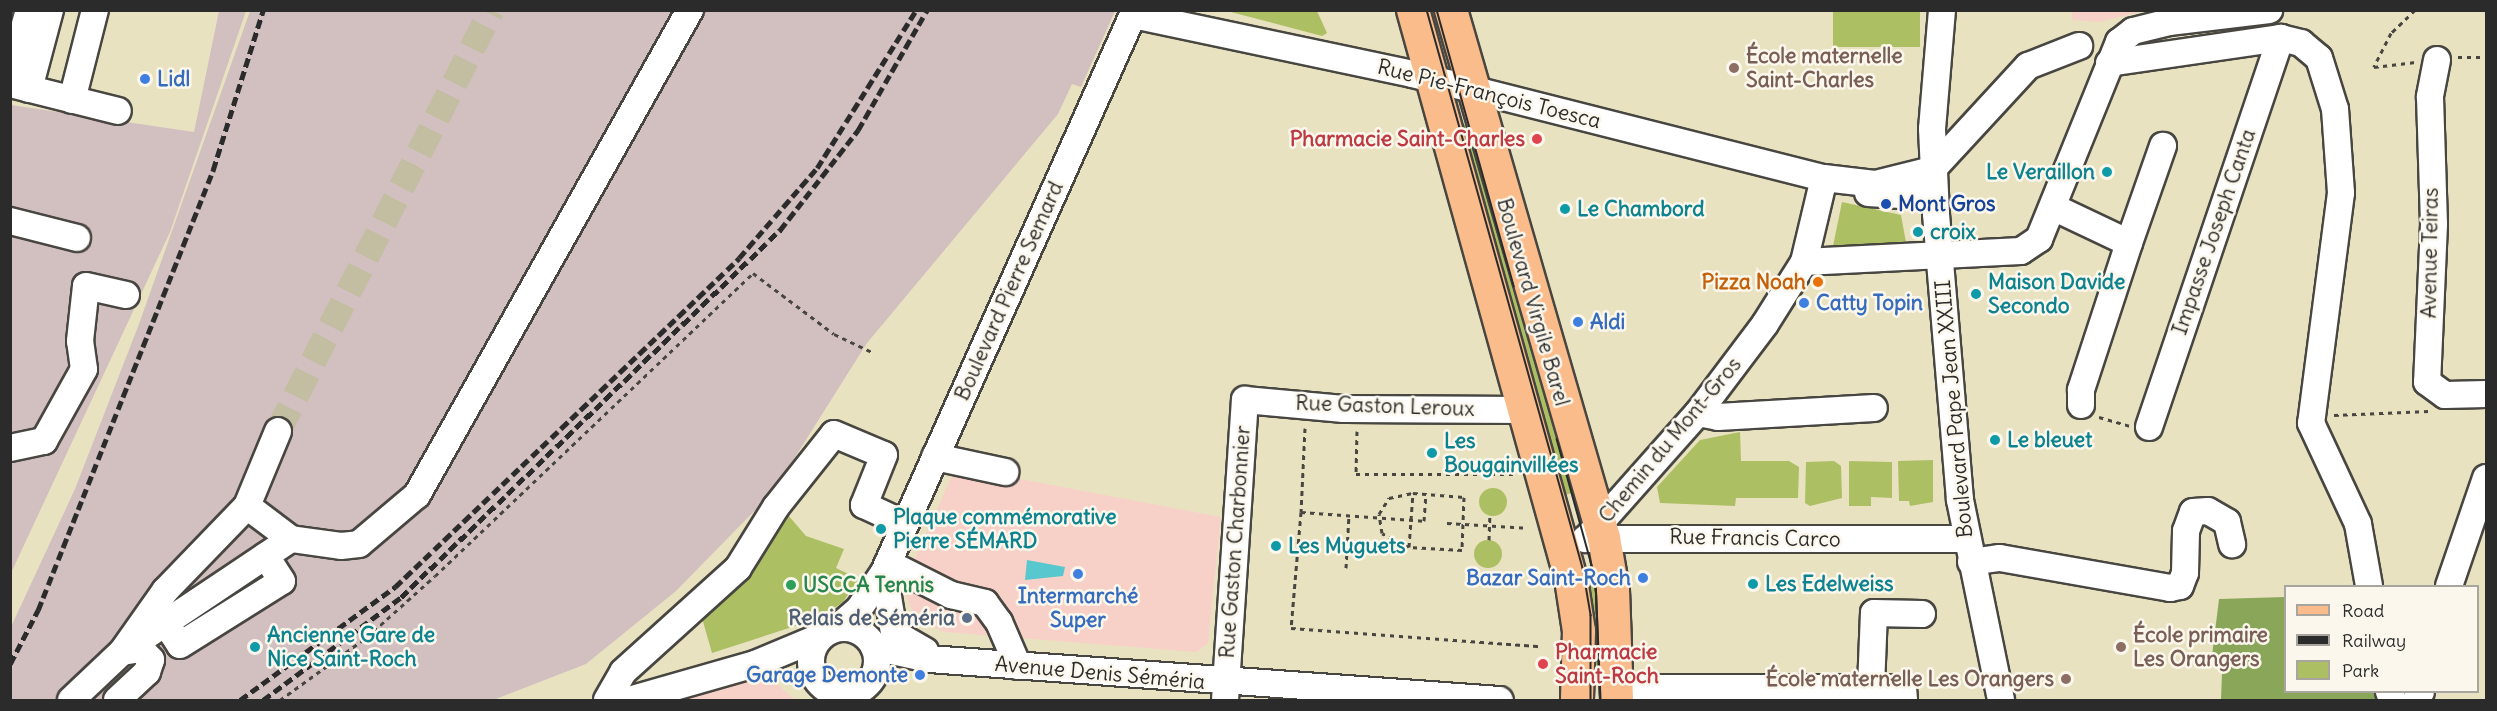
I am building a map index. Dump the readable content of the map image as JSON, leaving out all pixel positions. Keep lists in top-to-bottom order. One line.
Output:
{"streets":{"main road":["Boulevard Virgile Barel"],"street":["Rue Pie-François Toesca","Impasse Joseph Canta","Avenue Teiras","Boulevard Pierre Semard","Rue Gaston Leroux","Boulevard Pape Jean XXIII","Chemin du Mont-Gros","Rue Francis Carco","Rue Gaston Charbonnier","Avenue Denis Séméria"]},"crossings":[["Rue Pie-François Toesca","Boulevard Pierre Semard"],["Rue Pie-François Toesca","Boulevard Virgile Barel"],["Rue Pie-François Toesca","Chemin du Mont-Gros"],["Boulevard Pierre Semard","Avenue Denis Séméria"],["Boulevard Virgile Barel","Rue Gaston Leroux"],["Boulevard Virgile Barel","Chemin du Mont-Gros"],["Boulevard Virgile Barel","Rue Francis Carco"],["Rue Gaston Leroux","Rue Gaston Charbonnier"],["Boulevard Pape Jean XXIII","Rue Francis Carco"],["Chemin du Mont-Gros","Rue Francis Carco"],["Rue Gaston Charbonnier","Avenue Denis Séméria"]],"places":["École maternelle Saint-Charles","Lidl","Pharmacie Saint-Charles","Le Veraillon","Mont Gros","Le Chambord","croix","Pizza Noah","Maison Davide Secondo","Catty Topin","Aldi","Le bleuet","Les Bougainvillées","Plaque commémorative Pierre SÉMARD","Les Muguets","Intermarché Super","Bazar Saint-Roch","Les Edelweiss","USCCA Tennis","Relais de Séméria","Ancienne Gare de Nice Saint-Roch","École primaire Les Orangers","Pharmacie Saint-Roch","Garage Demonte","École maternelle Les Orangers"],"legend":["Road","Railway","Park"]}
